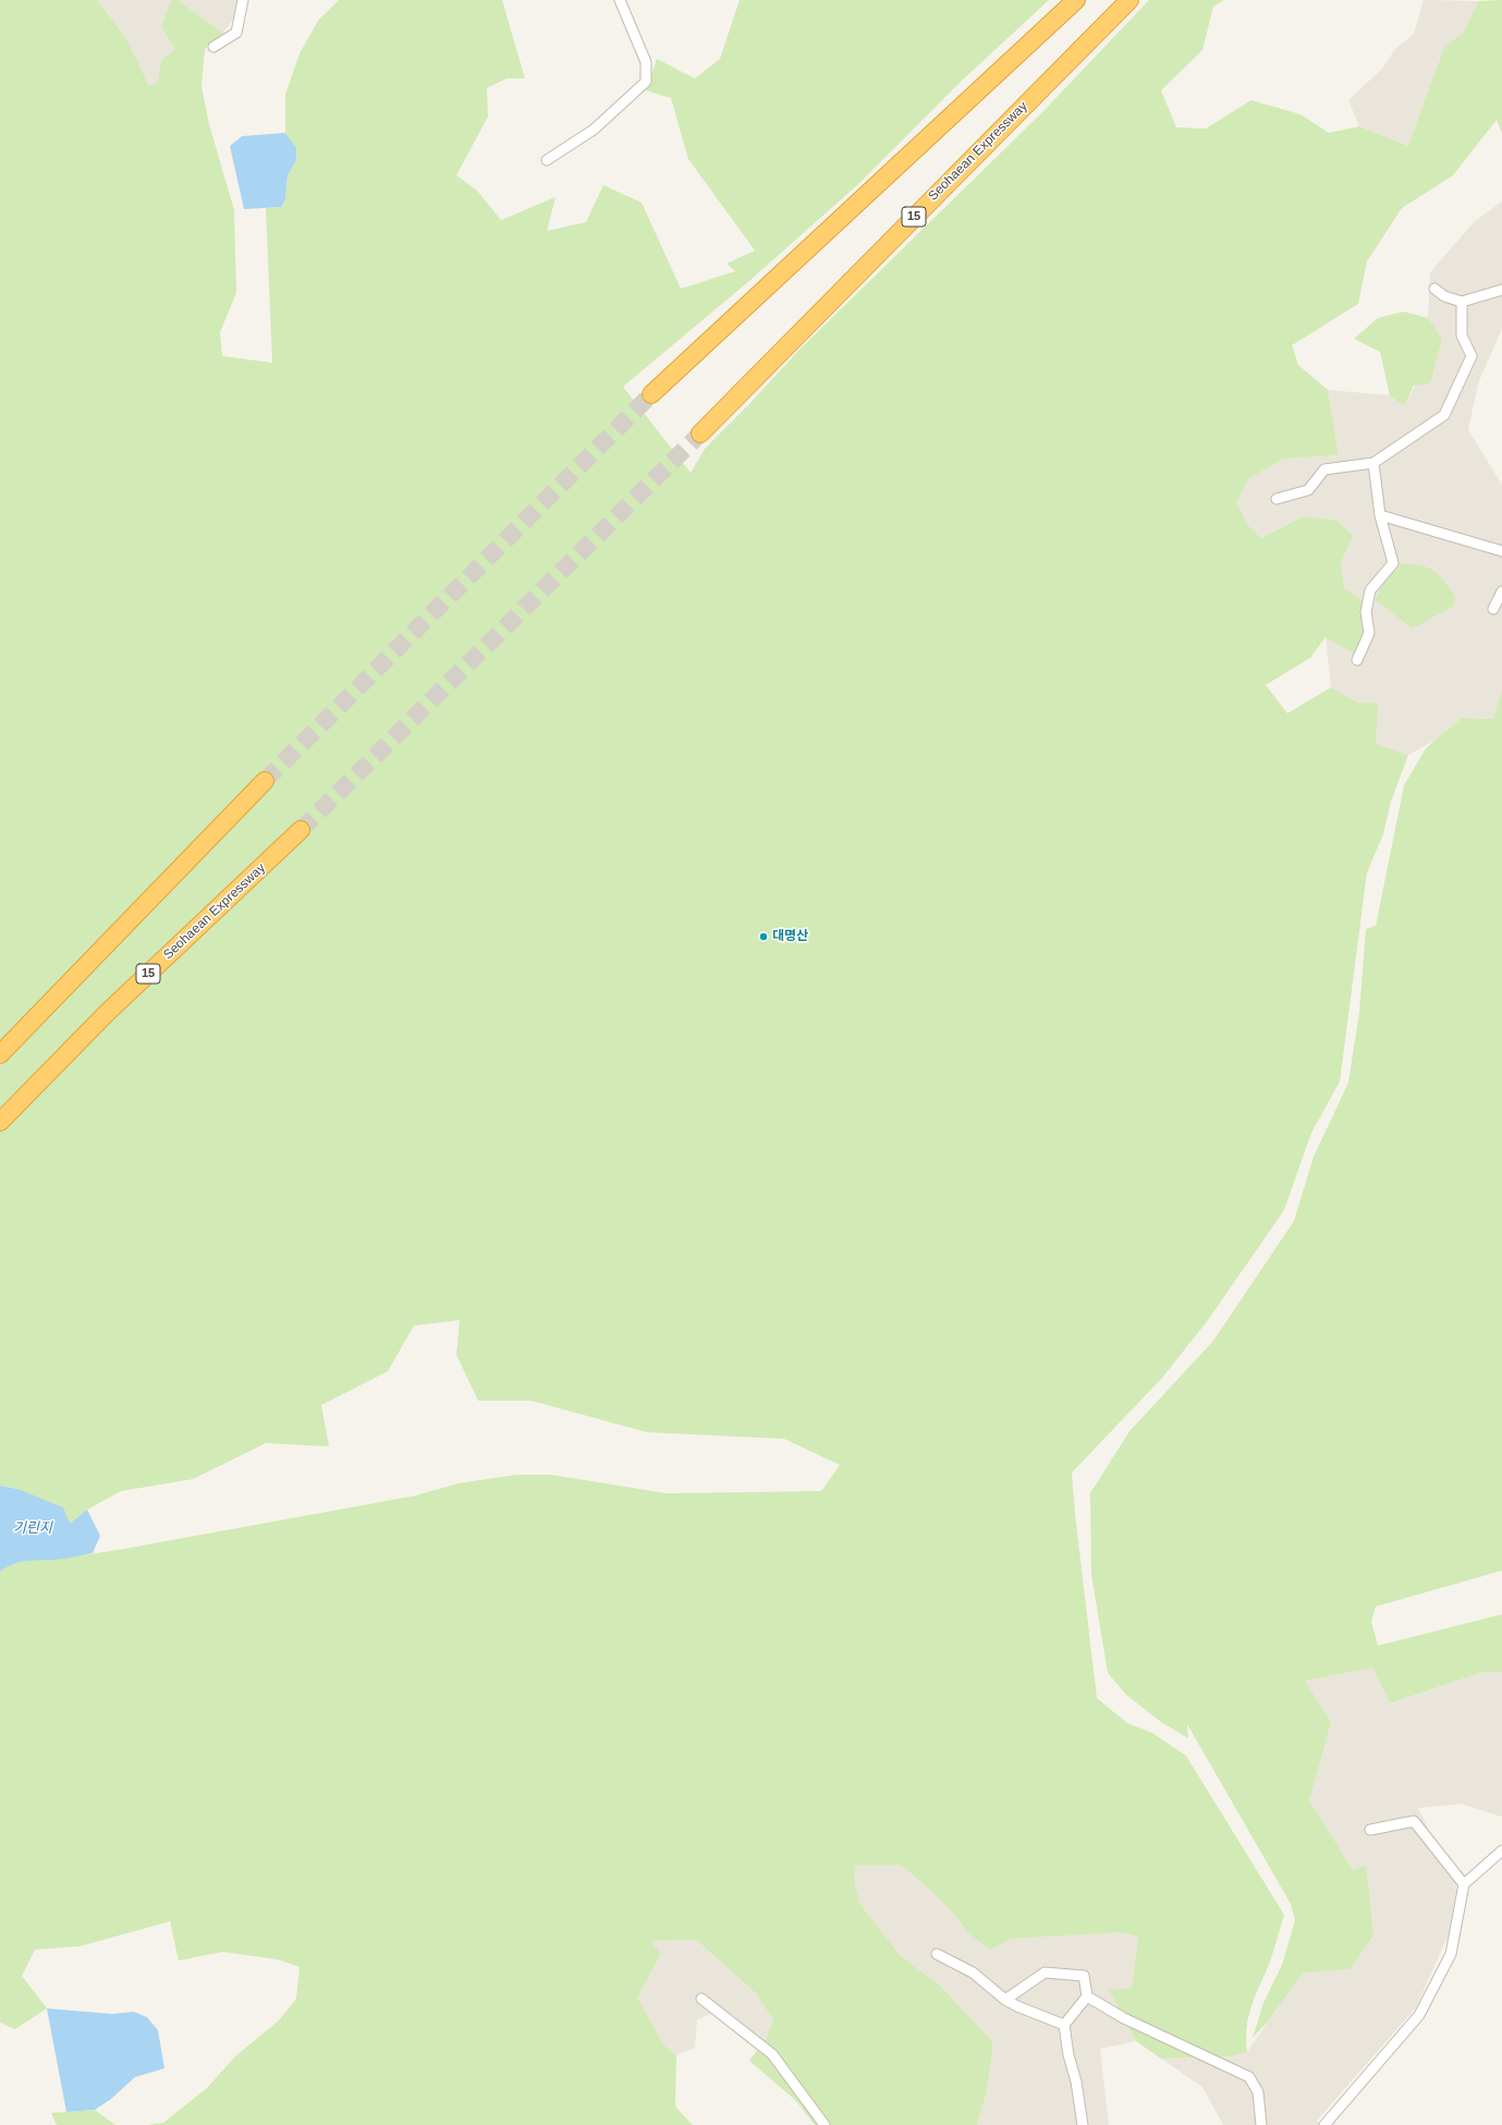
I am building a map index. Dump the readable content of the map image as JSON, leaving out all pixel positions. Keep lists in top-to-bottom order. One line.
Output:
{"streets":{"highway":["Seohaean Expressway","15"]},"water":["기린지"],"places":["대명산"]}
